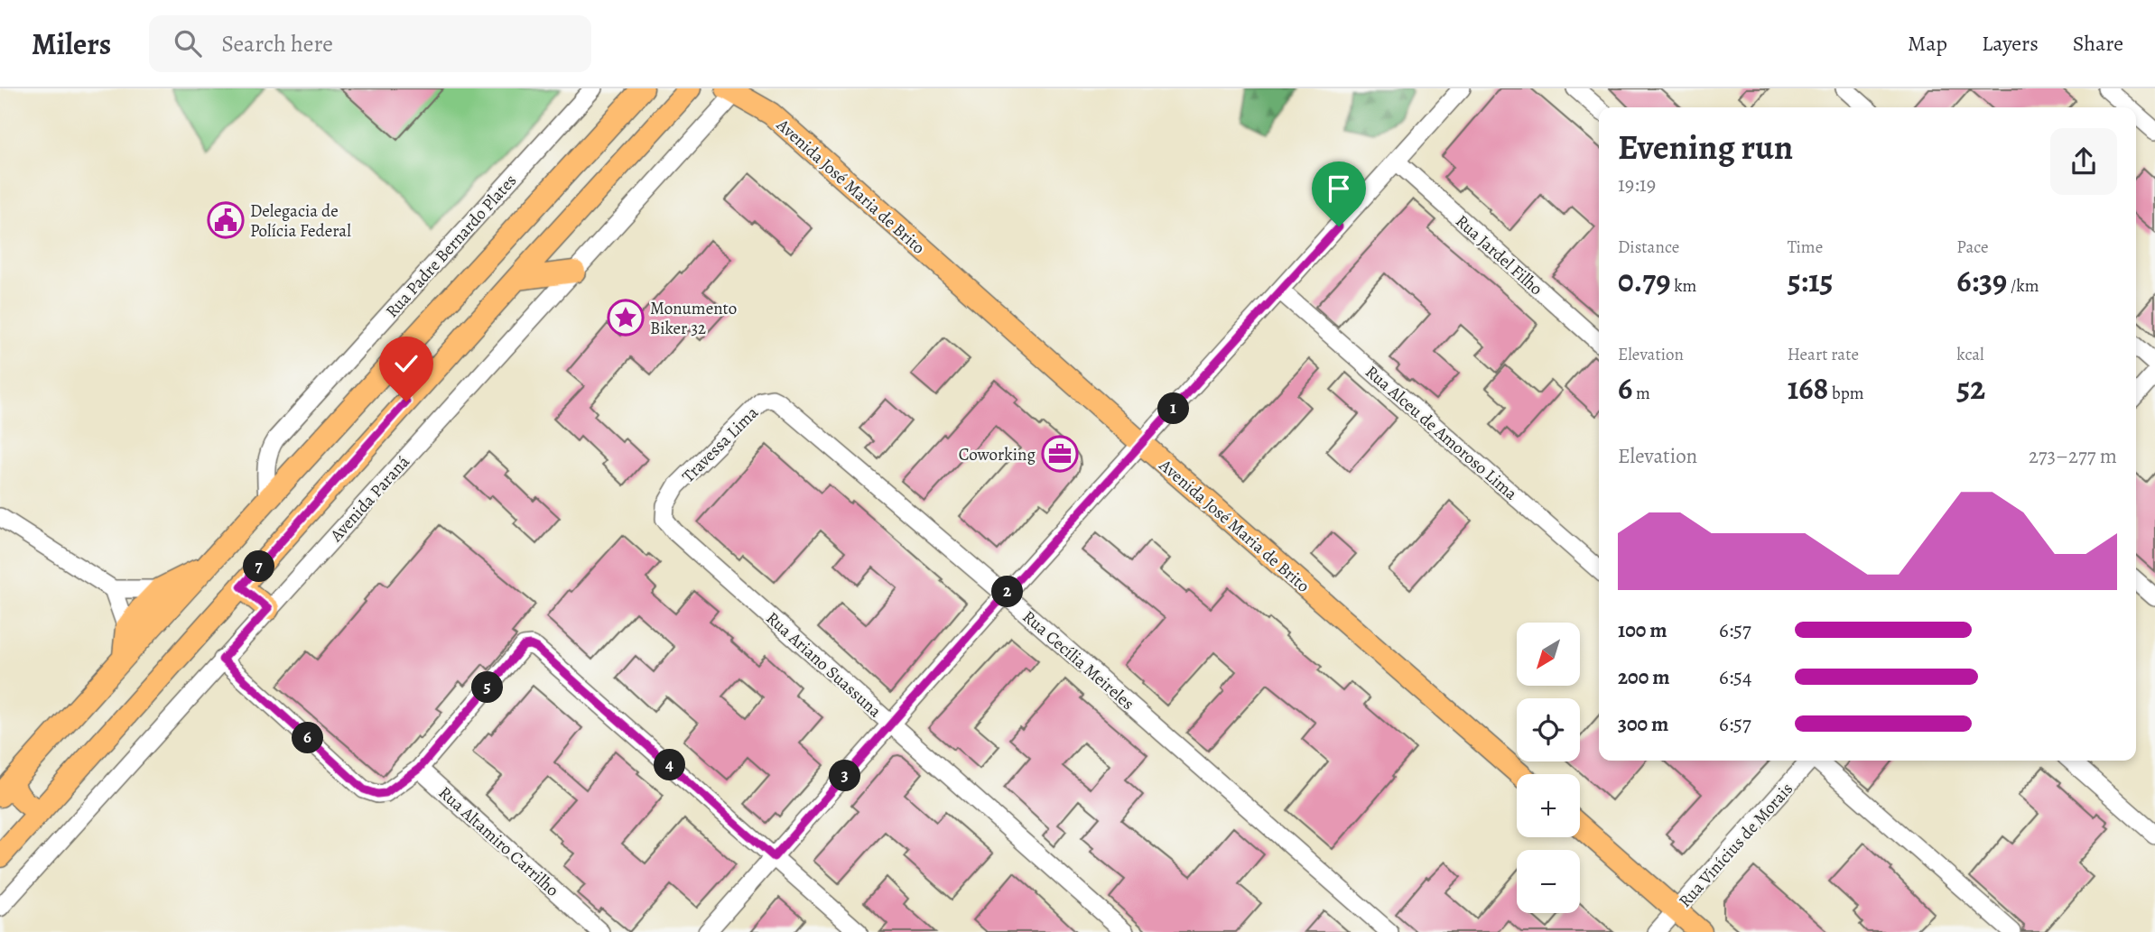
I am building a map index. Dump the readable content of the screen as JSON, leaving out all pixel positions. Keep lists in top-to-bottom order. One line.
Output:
{"streets":{"main road":["Avenida José Maria de Brito","Avenida Paraná"],"street":["Rua Padre Bernardo Plates","Rua Jardel Filho","Rua Alceu de Amoroso Lima","Travessa Lima","Rua Cecília Meireles","Rua Ariano Suassuna","Rua Altamiro Carrilho","Rua Vinícius de Morais"]},"crossings":[["Avenida José Maria de Brito","Avenida Paraná"],["Travessa Lima","Rua Cecília Meireles"],["Travessa Lima","Rua Ariano Suassuna"]],"places":{"public building":["Delegacia de Polícia Federal"],"place":["Monumento Biker 32"],"office":["Coworking"]},"north":"bottom left","page":{"header":"Milers","search":"Search here","nav":["Map","Layers","Share"],"heading":["Evening run","19:19"],"stats":[["Distance","0.79 km"],["Time","5:15"],["Pace","6:39 /km"],["Elevation","6 m"],["Heart rate","168 bpm"],["kcal","52"]],"pins":["1","7","2","5","6","4","3"],"chart":["Elevation","273–277 m"],"list":[{"name":"100 m","note":"6:57"},{"name":"200 m","note":"6:54"},{"name":"300 m","note":"6:57"}],"map_buttons":["+","−"]}}
